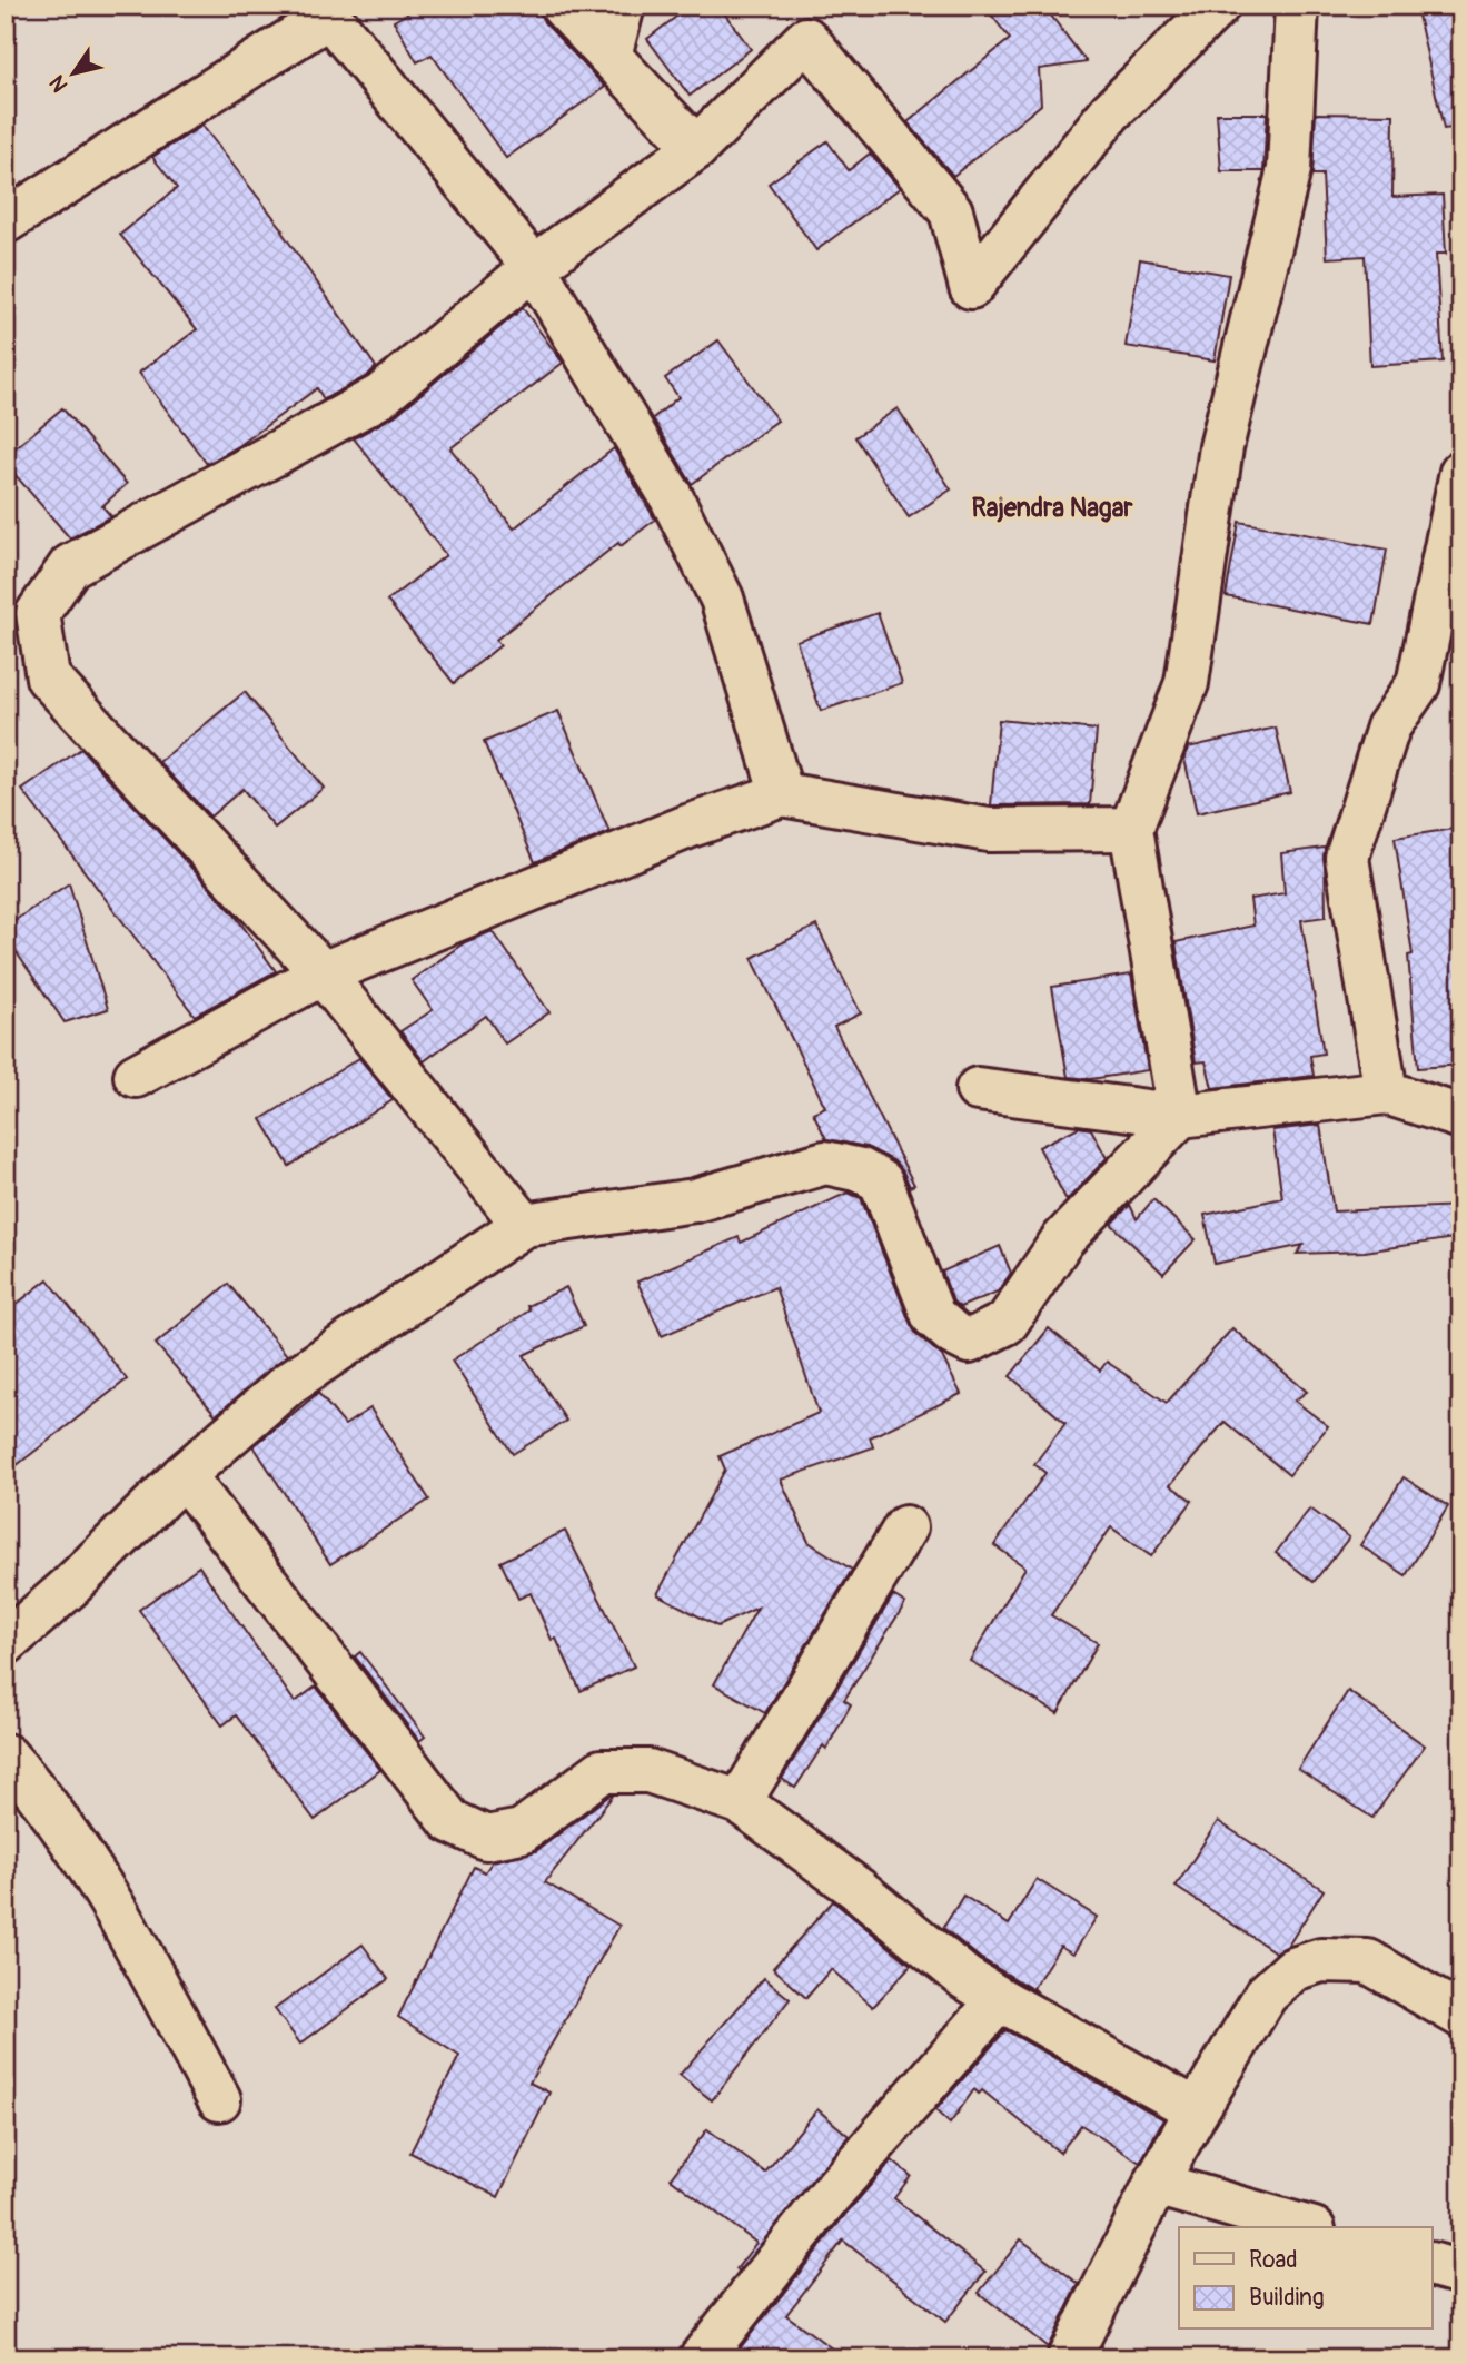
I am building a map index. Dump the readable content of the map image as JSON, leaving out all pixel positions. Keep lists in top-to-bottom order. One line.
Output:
{"districts":["Rajendra Nagar"],"legend":["Road","Building"],"north":"bottom left"}
